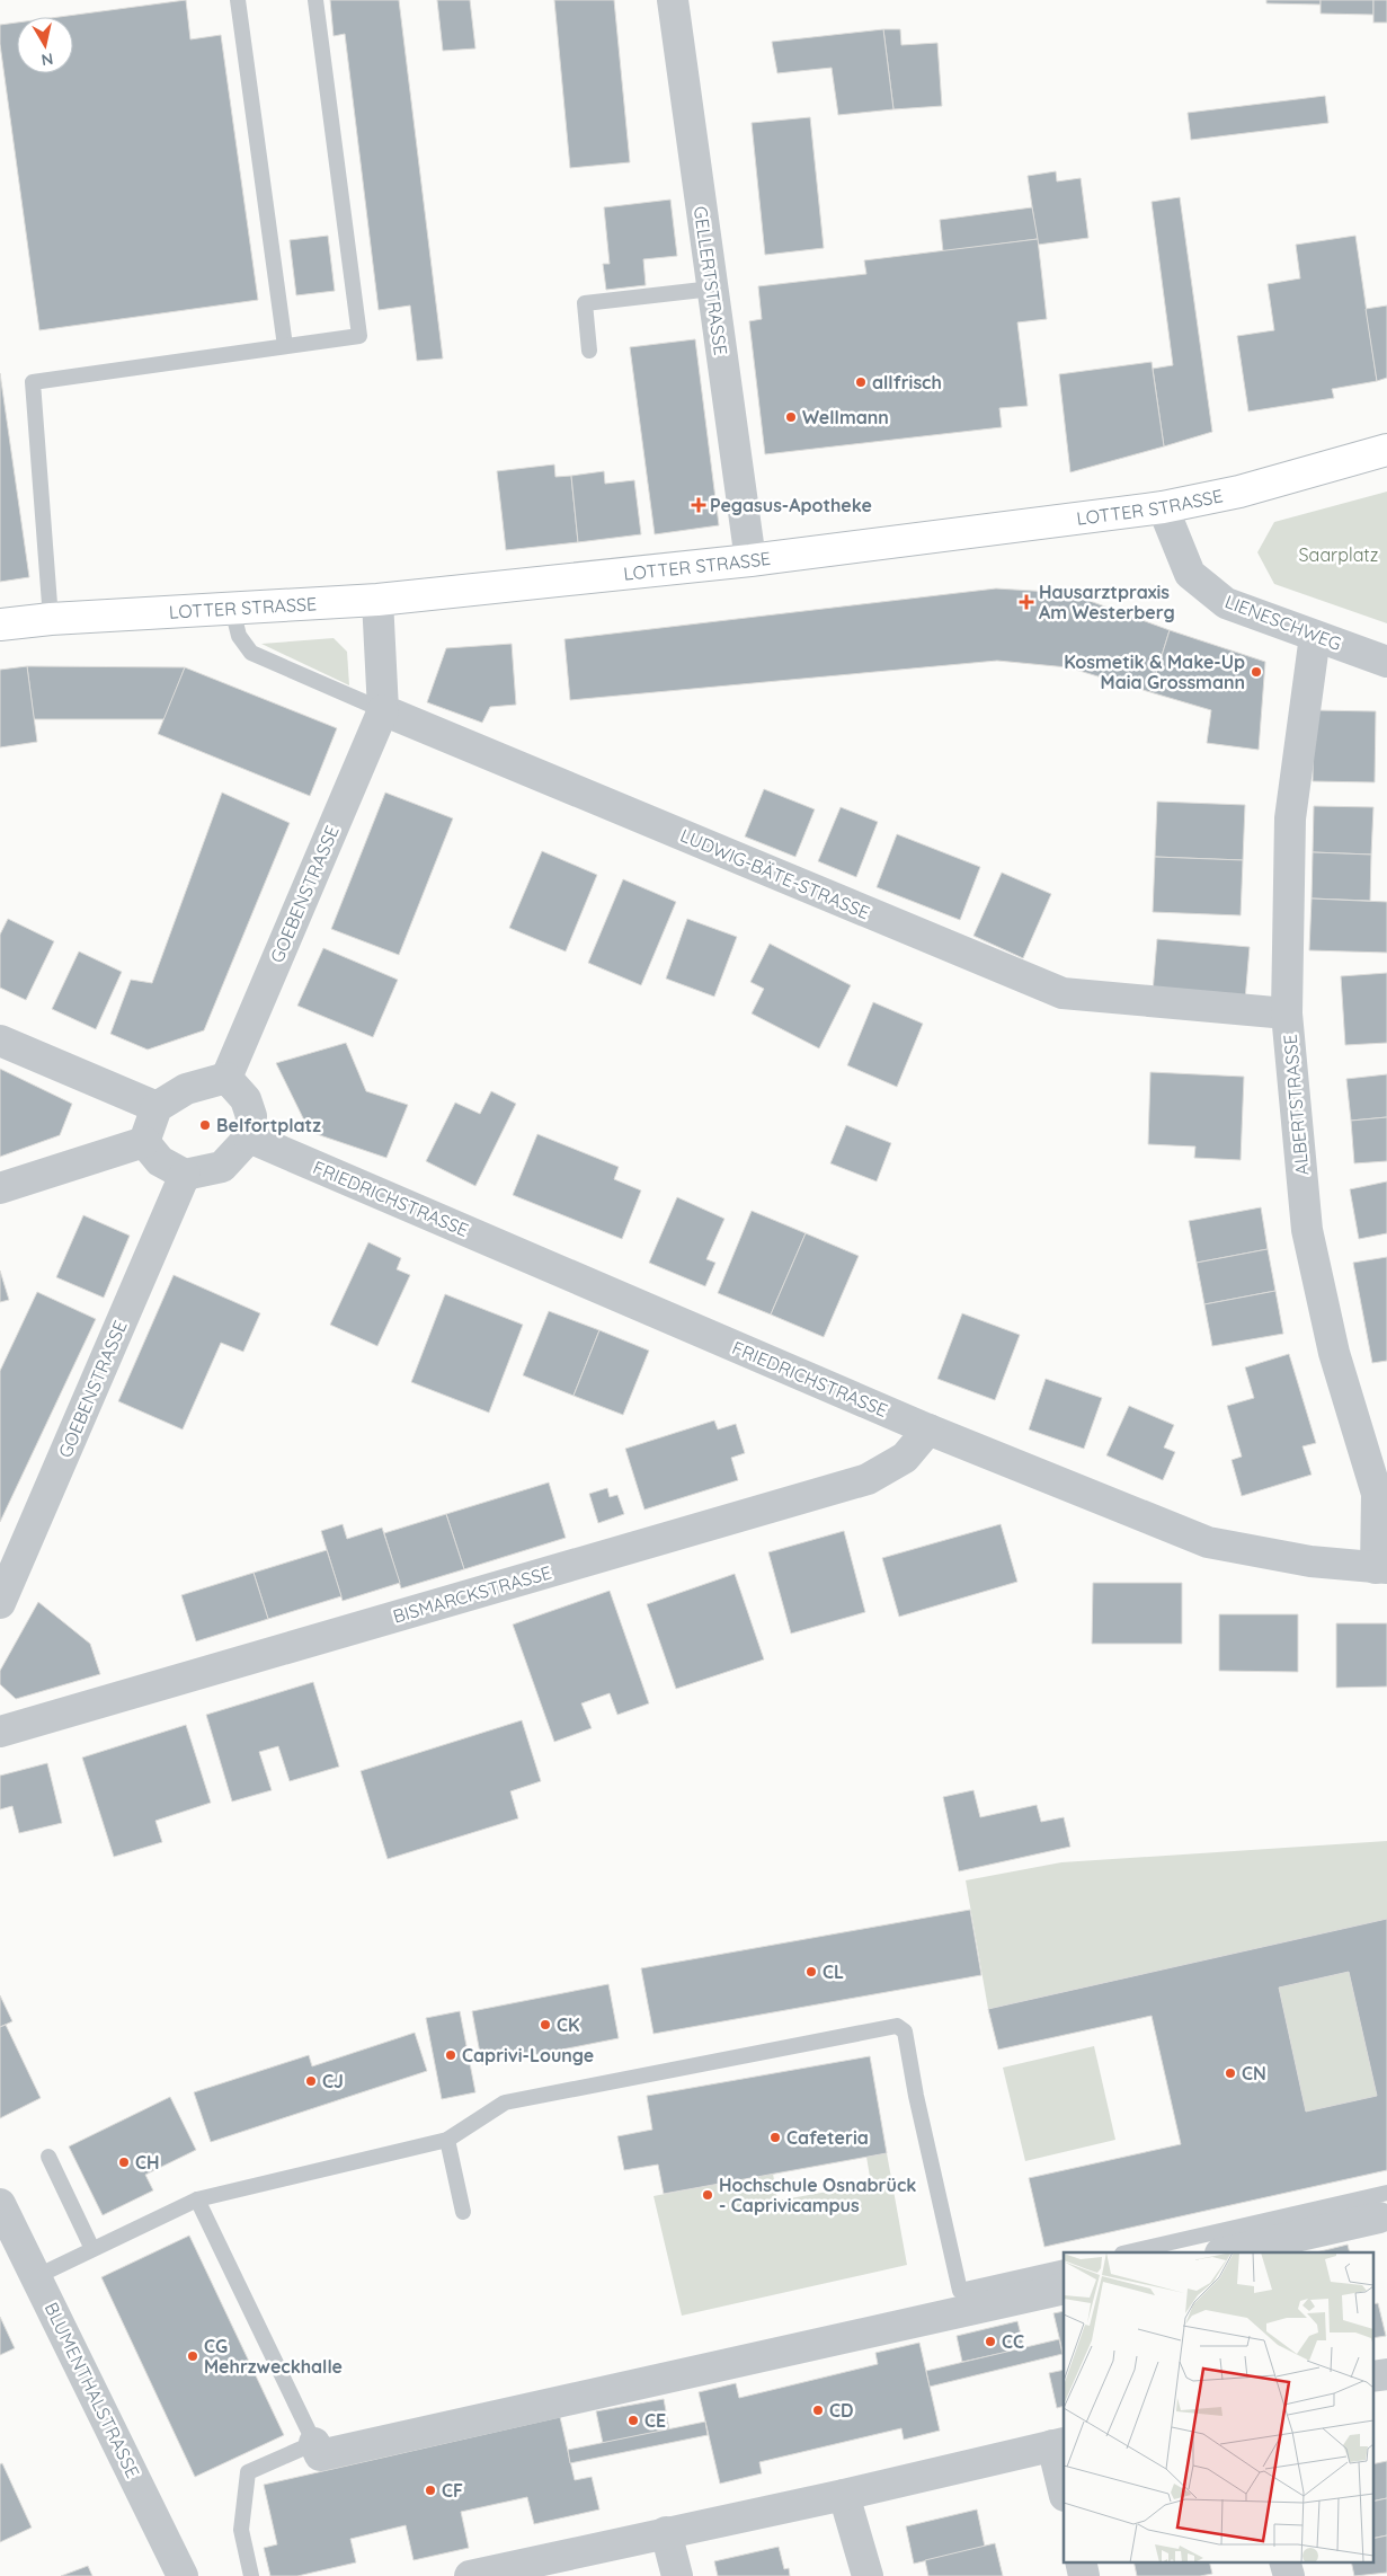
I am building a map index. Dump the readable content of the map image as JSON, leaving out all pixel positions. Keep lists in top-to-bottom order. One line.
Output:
{"streets":{"street":["GELLERTSTRASSE","LOTTER STRASSE","LIENESCHWEG","LUDWIG-BÄTE-STRASSE","GOEBENSTRASSE","ALBERTSTRASSE","FRIEDRICHSTRASSE","BISMARCKSTRASSE","BLUMENTHALSTRASSE"]},"crossings":[["GELLERTSTRASSE","LOTTER STRASSE"],["LOTTER STRASSE","LIENESCHWEG"],["LIENESCHWEG","ALBERTSTRASSE"],["LUDWIG-BÄTE-STRASSE","GOEBENSTRASSE"],["LUDWIG-BÄTE-STRASSE","ALBERTSTRASSE"],["GOEBENSTRASSE","FRIEDRICHSTRASSE"],["ALBERTSTRASSE","FRIEDRICHSTRASSE"],["FRIEDRICHSTRASSE","BISMARCKSTRASSE"]],"parks":["Saarplatz"],"places":{"other":["allfrisch","Wellmann","Kosmetik & Make-Up Maia Grossmann","Belfortplatz","CL","CK","Caprivi-Lounge","CN","CJ","Cafeteria","CH","Hochschule Osnabrück - Caprivicampus","CC","CG Mehrzweckhalle","CD","CE","CF"],"health":["Pegasus-Apotheke","Hausarztpraxis Am Westerberg"]},"north":"bottom"}
